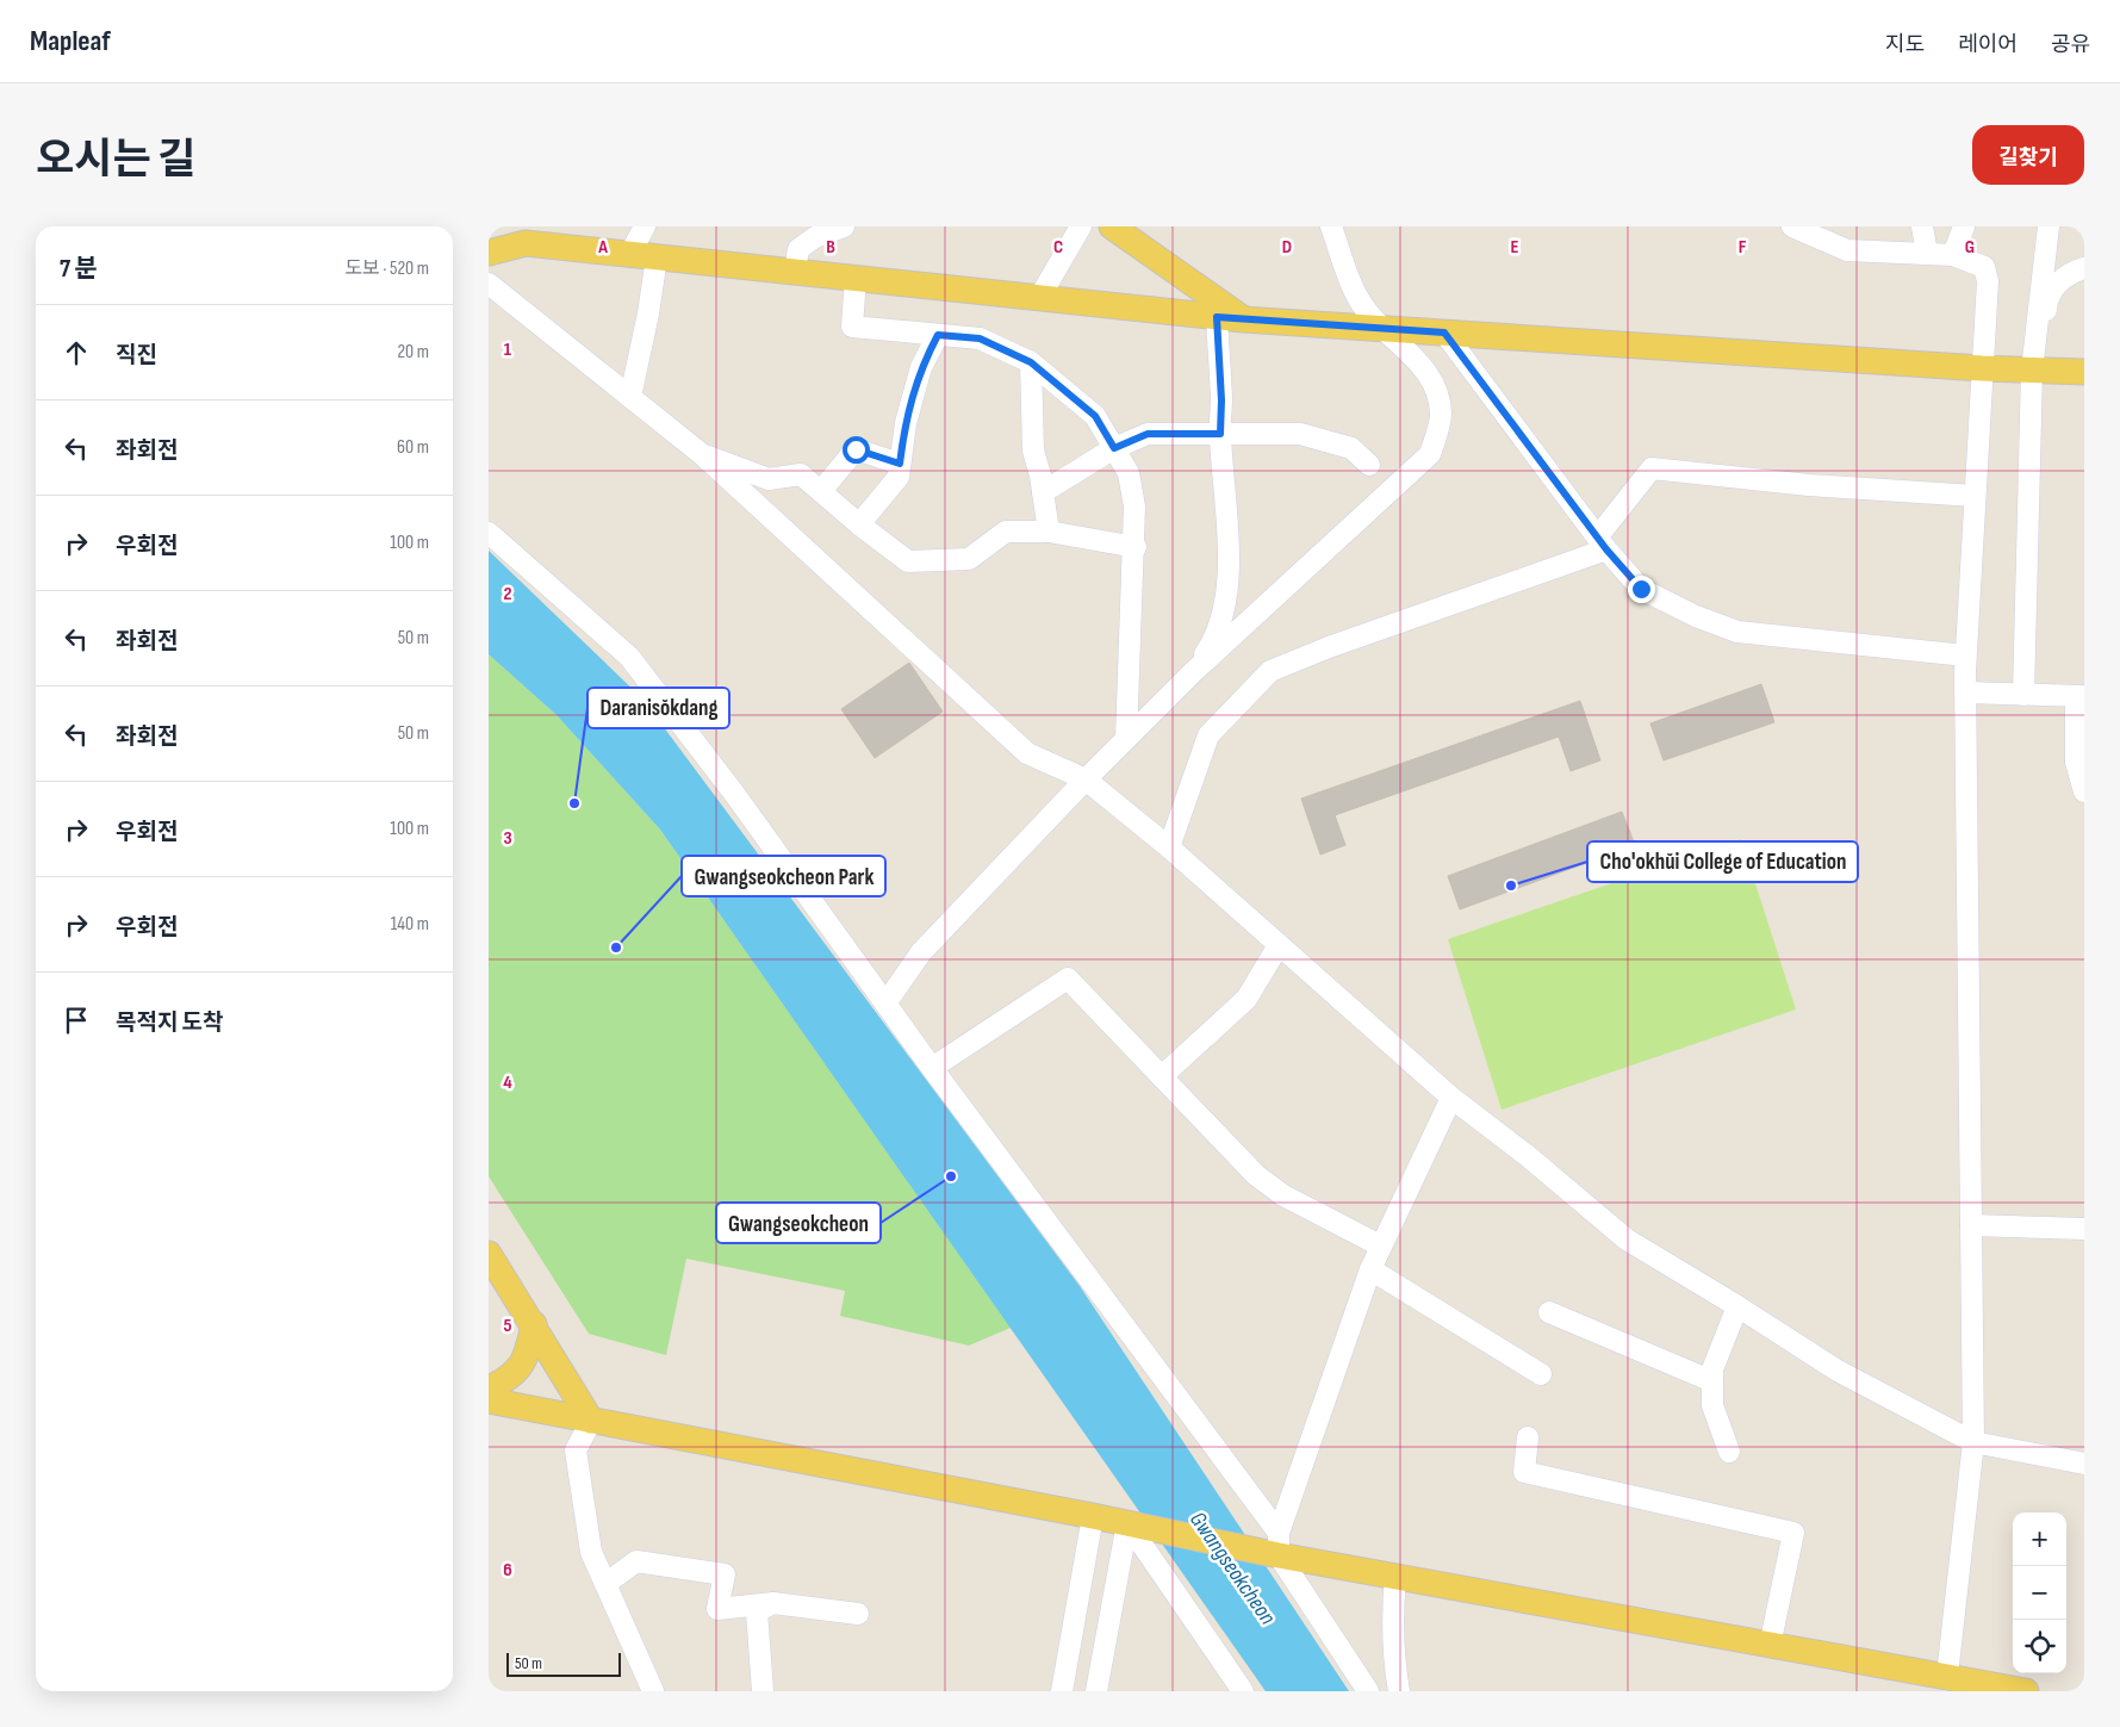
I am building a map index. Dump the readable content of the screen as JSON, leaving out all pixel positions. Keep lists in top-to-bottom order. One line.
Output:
{"water":["Gwangseokcheon"],"places":["Daranisŏkdang","Cho'okhŭi College of Education","Gwangseokcheon Park","Gwangseokcheon"],"scale_bar":"50 m","page":{"header":"Mapleaf","nav":["지도","레이어","공유"],"title":"오시는 길","buttons":"길찾기","heading":["7 분","도보 · 520 m"],"list":[["직진","20 m"],["좌회전","60 m"],["우회전","100 m"],["좌회전","50 m"],["좌회전","50 m"],["우회전","100 m"],["우회전","140 m"],"목적지 도착"],"map_buttons":["+","−"],"scale":"50 m"},"grid":{"columns":["A","B","C","D","E","F","G"],"rows":["1","2","3","4","5","6"]}}
